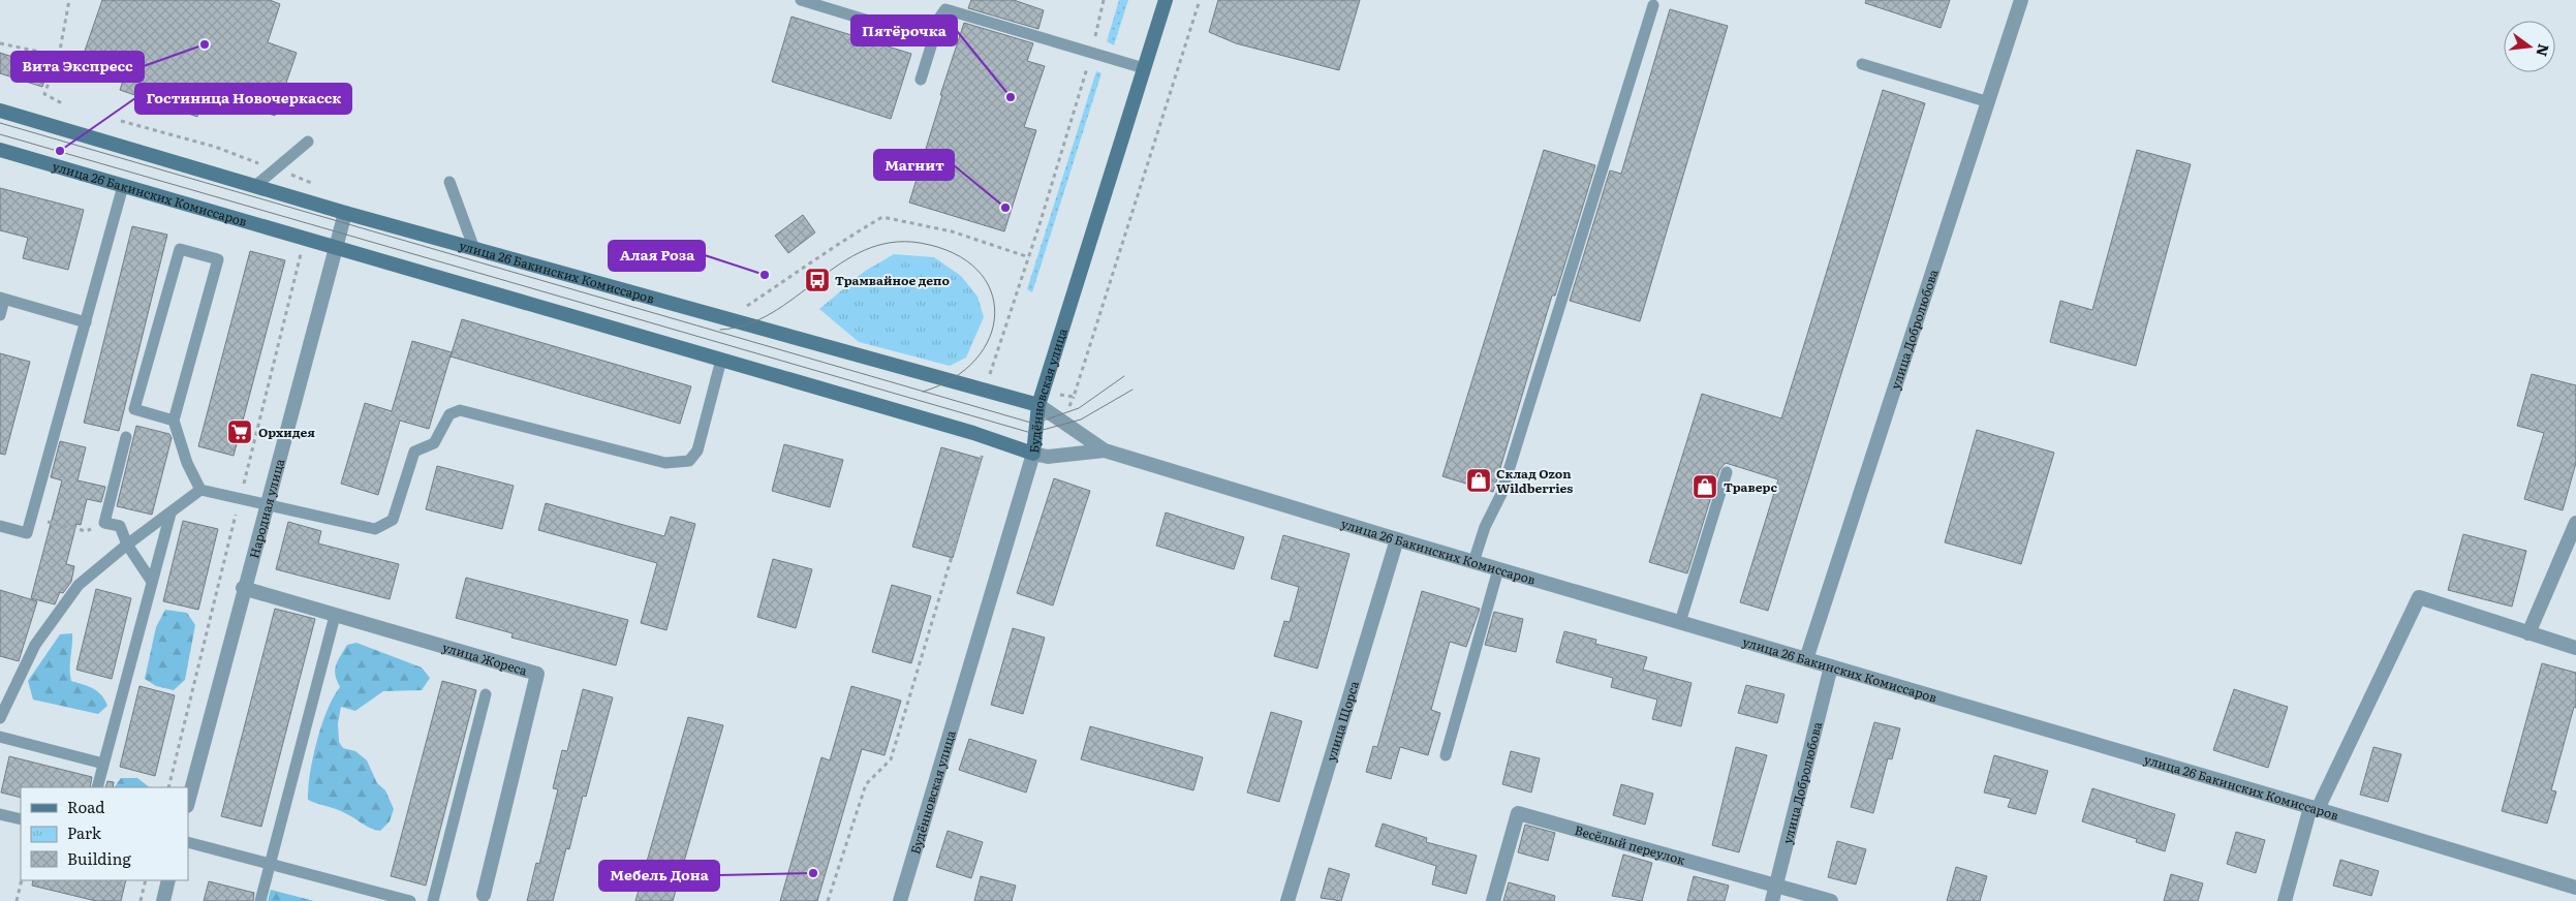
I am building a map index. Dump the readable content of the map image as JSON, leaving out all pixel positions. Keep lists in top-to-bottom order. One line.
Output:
{"streets":{"main road":["улица 26 Бакинских Комиссаров","Будённовская улица"],"street":["улица Добролюбова","Народная улица","улица Жореса","улица Щорса","Весёлый переулок"]},"crossings":[["улица 26 Бакинских Комиссаров","улица Добролюбова"],["улица 26 Бакинских Комиссаров","Будённовская улица"],["улица 26 Бакинских Комиссаров","Народная улица"],["улица 26 Бакинских Комиссаров","улица Щорса"],["улица Добролюбова","Весёлый переулок"],["Народная улица","улица Жореса"]],"places":{"other":["Вита Экспресс","Пятёрочка","Гостиница Новочеркасск","Магнит","Алая Роза","Мебель Дона"],"bus stop":["Трамвайное депо"],"supermarket":["Орхидея"],"shop":["Склад Ozon Wildberries","Траверс"]},"legend":["Road","Park","Building"],"north":"right"}
